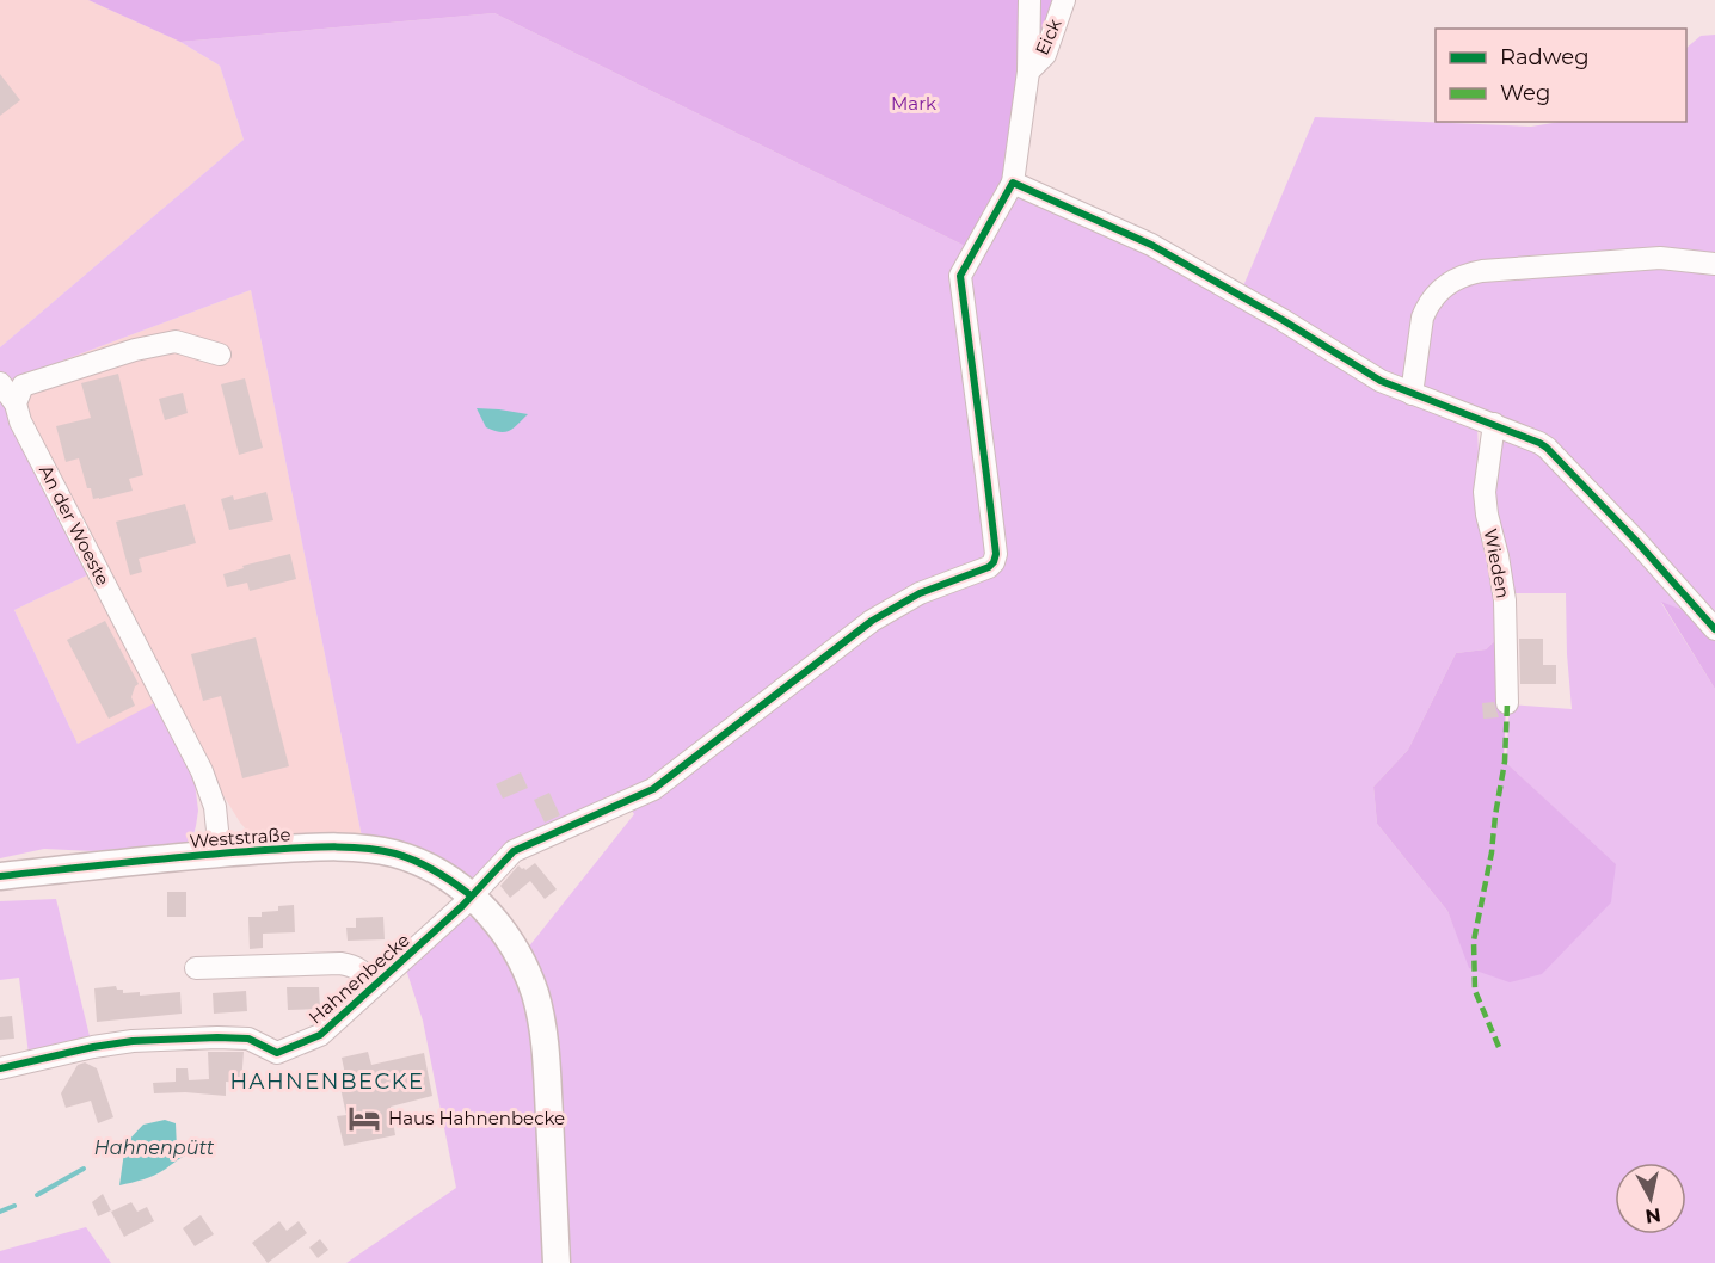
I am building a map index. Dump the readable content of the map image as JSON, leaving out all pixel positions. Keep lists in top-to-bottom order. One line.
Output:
{"streets":{"main road":["Weststraße"],"street":["Eick","An der Woeste","Wieden","Hahnenbecke"]},"crossings":[["An der Woeste","Weststraße"],["Weststraße","Hahnenbecke"]],"districts":["HAHNENBECKE"],"water":["Hahnenpütt"],"parks":["Mark"],"places":{"hotel":["Haus Hahnenbecke"]},"legend":["Radweg","Weg"],"north":"bottom"}
